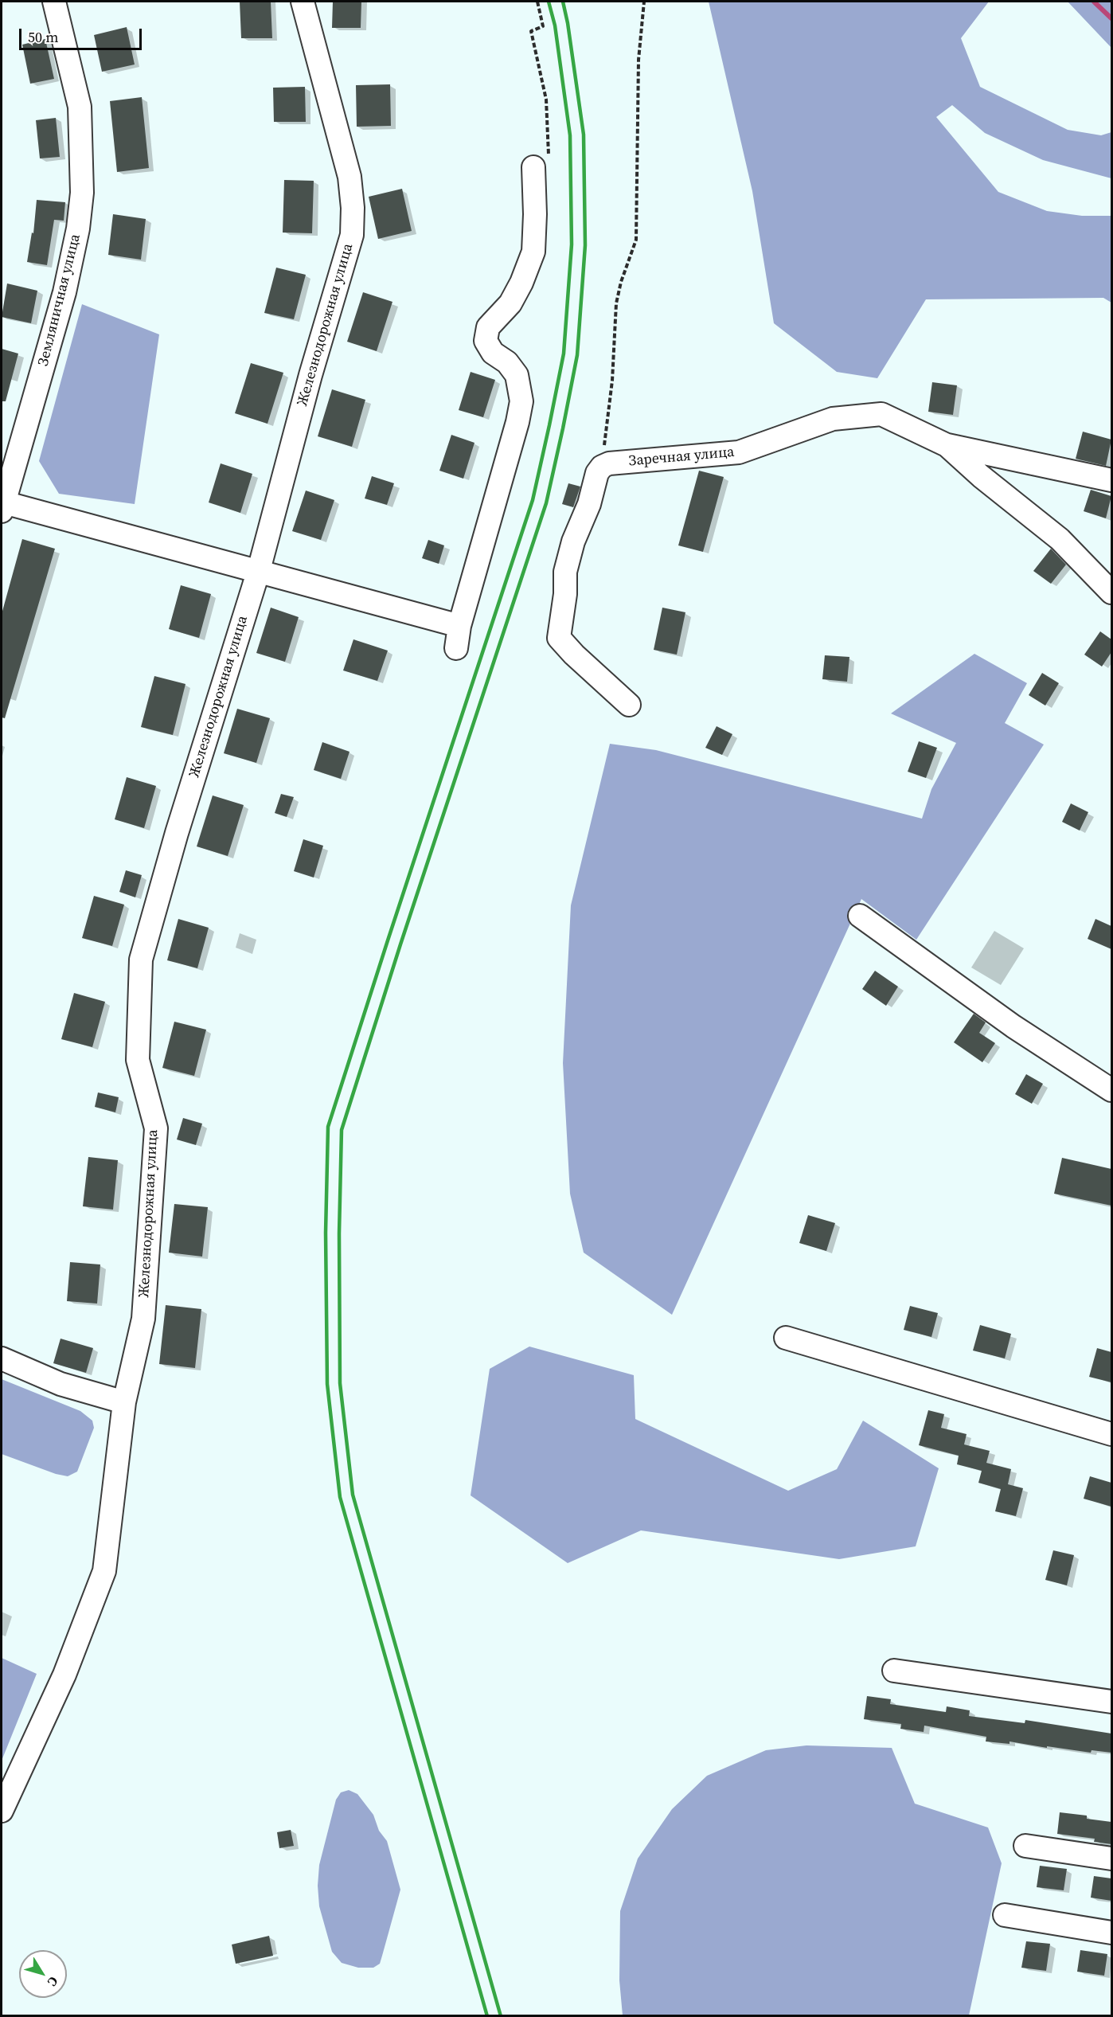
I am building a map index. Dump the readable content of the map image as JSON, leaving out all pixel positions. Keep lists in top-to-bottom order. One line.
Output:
{"streets":{"street":["Земляничная улица","Железнодорожная улица","Заречная улица"]},"scale_bar":"50 m","north":"bottom right"}
